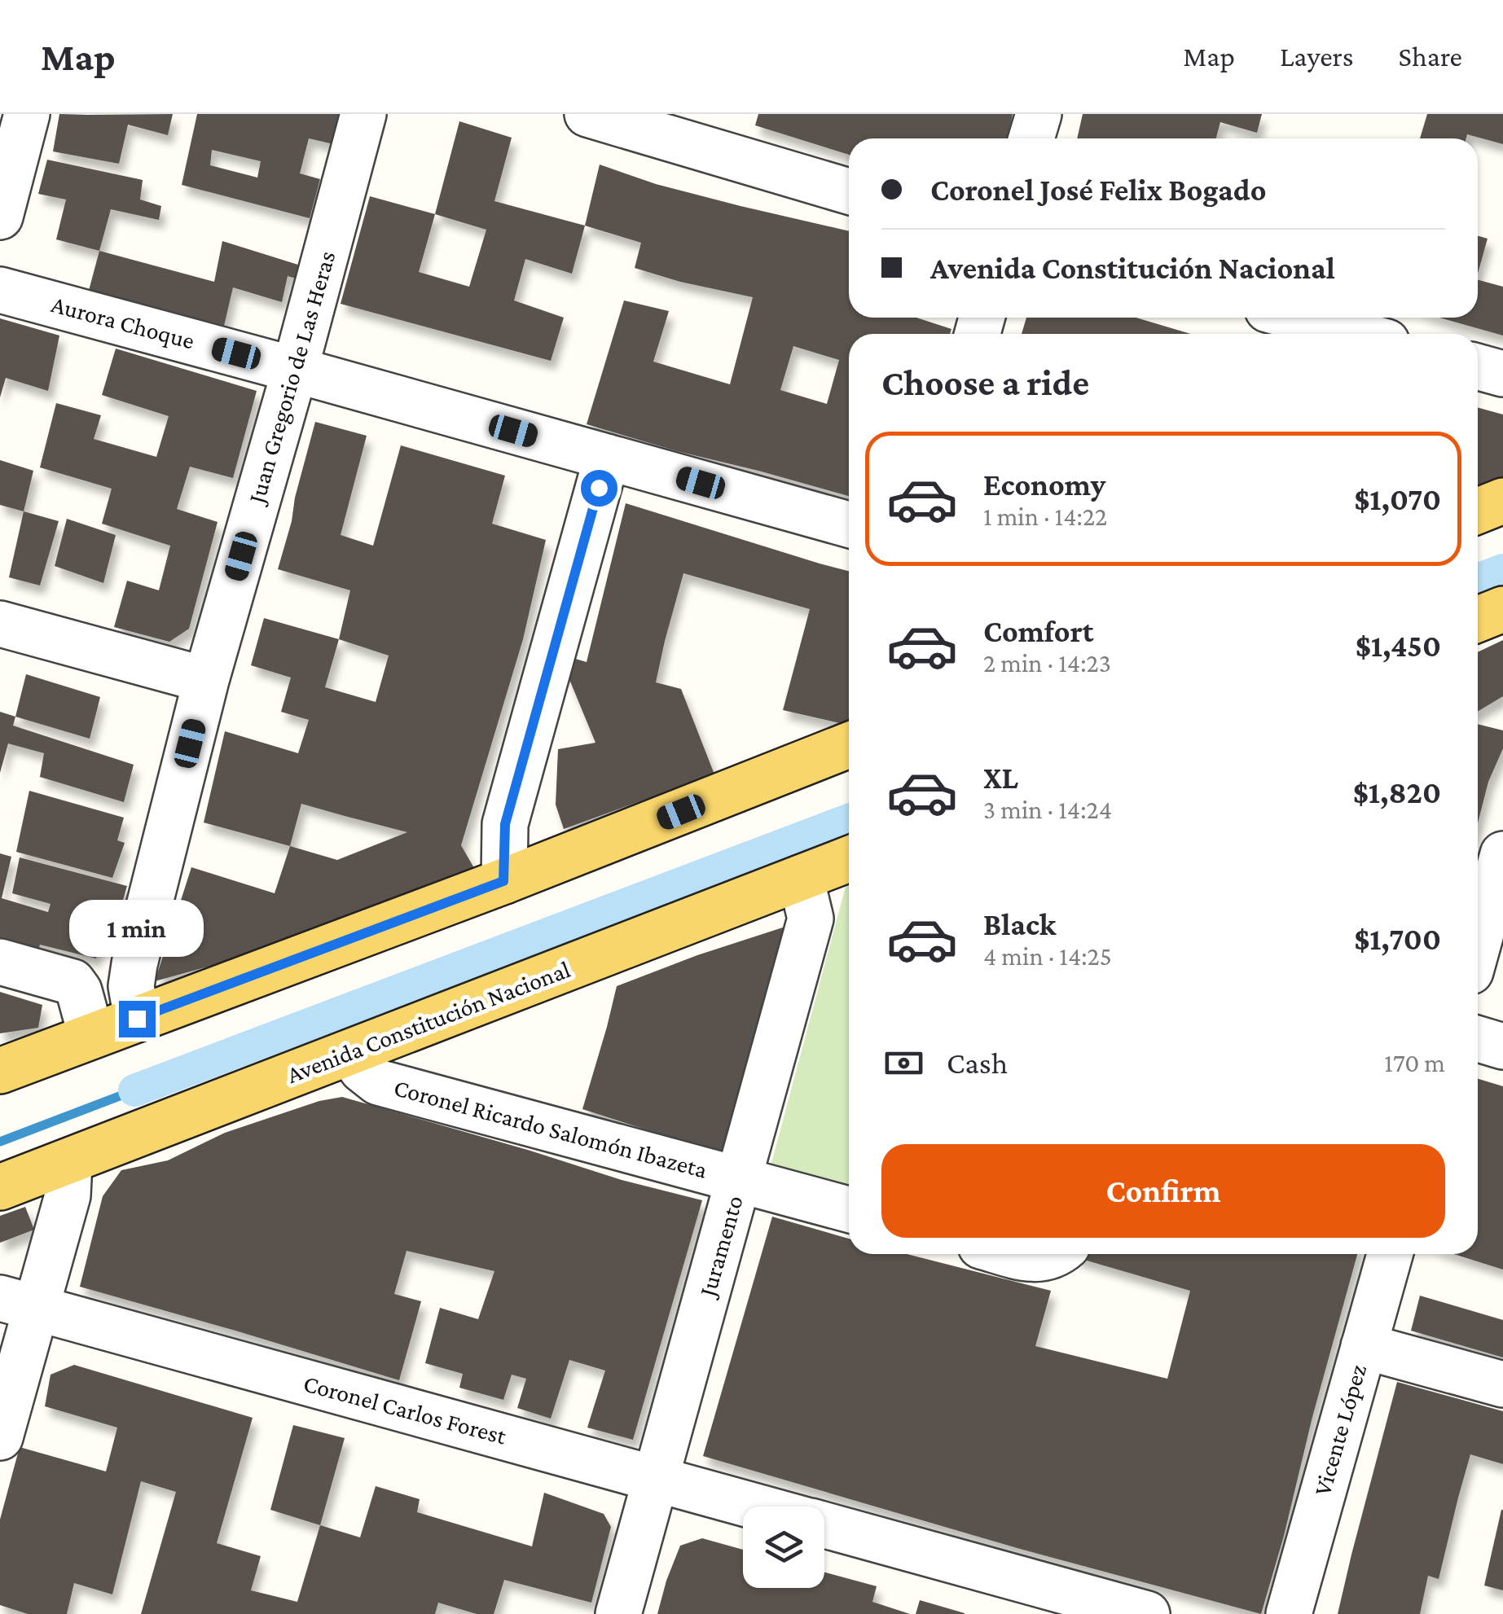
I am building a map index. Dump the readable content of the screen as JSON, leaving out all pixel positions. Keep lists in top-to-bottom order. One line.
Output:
{"streets":{"main road":["Avenida Constitución Nacional"],"street":["Aurora Choque","Juan Gregorio de Las Heras","Coronel Ricardo Salomón Ibazeta","Juramento","Coronel Carlos Forest","Vicente López"]},"crossings":[["Aurora Choque","Juan Gregorio de Las Heras"],["Avenida Constitución Nacional","Coronel Ricardo Salomón Ibazeta"],["Avenida Constitución Nacional","Juramento"],["Coronel Ricardo Salomón Ibazeta","Juramento"],["Juramento","Coronel Carlos Forest"]],"page":{"header":"Map","nav":["Map","Layers","Share"],"banner":["Coronel José Felix Bogado","Avenida Constitución Nacional"],"heading":"Choose a ride","list":[{"name":"Economy","note":"1 min · 14:22","value":"$1,070"},{"name":"Comfort","note":"2 min · 14:23","value":"$1,450"},{"name":"XL","note":"3 min · 14:24","value":"$1,820"},{"name":"Black","note":"4 min · 14:25","value":"$1,700"}],"bubble":"1 min","pay":["Cash","170 m"],"buttons":"Confirm"}}
